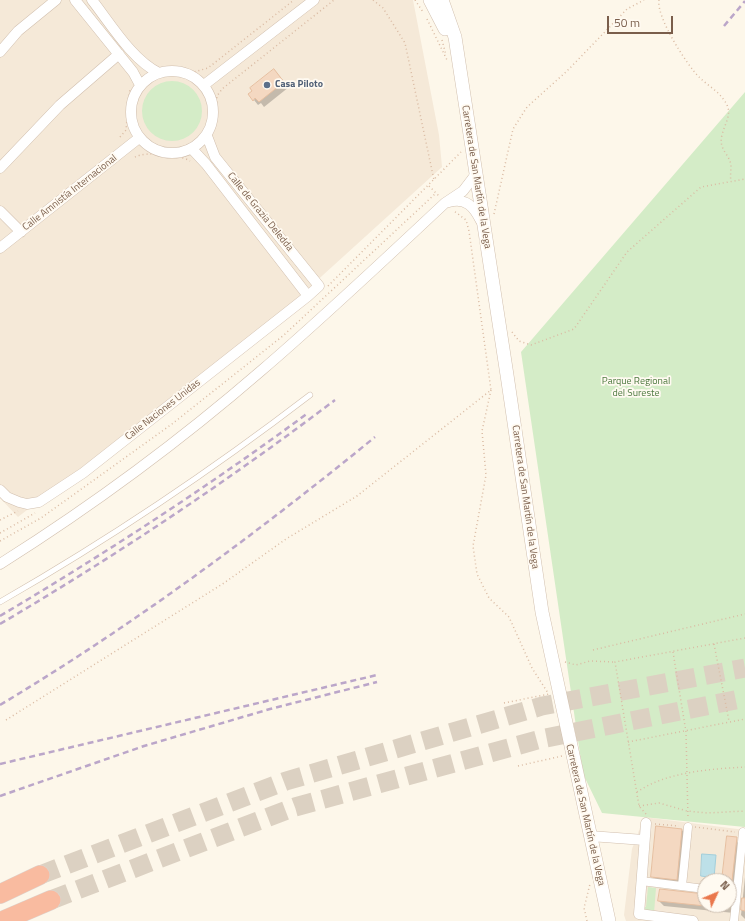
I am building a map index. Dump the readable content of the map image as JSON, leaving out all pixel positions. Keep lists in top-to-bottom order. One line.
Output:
{"streets":{"street":["Carretera de San Martín de la Vega","Calle Amnistía Internacional","Calle de Grazia Deledda","Calle Naciones Unidas"]},"crossings":[["Calle Amnistía Internacional","Calle de Grazia Deledda"],["Calle de Grazia Deledda","Calle Naciones Unidas"]],"parks":["Parque Regional del Sureste"],"places":["Casa Piloto"],"scale_bar":"50 m","north":"top right"}
